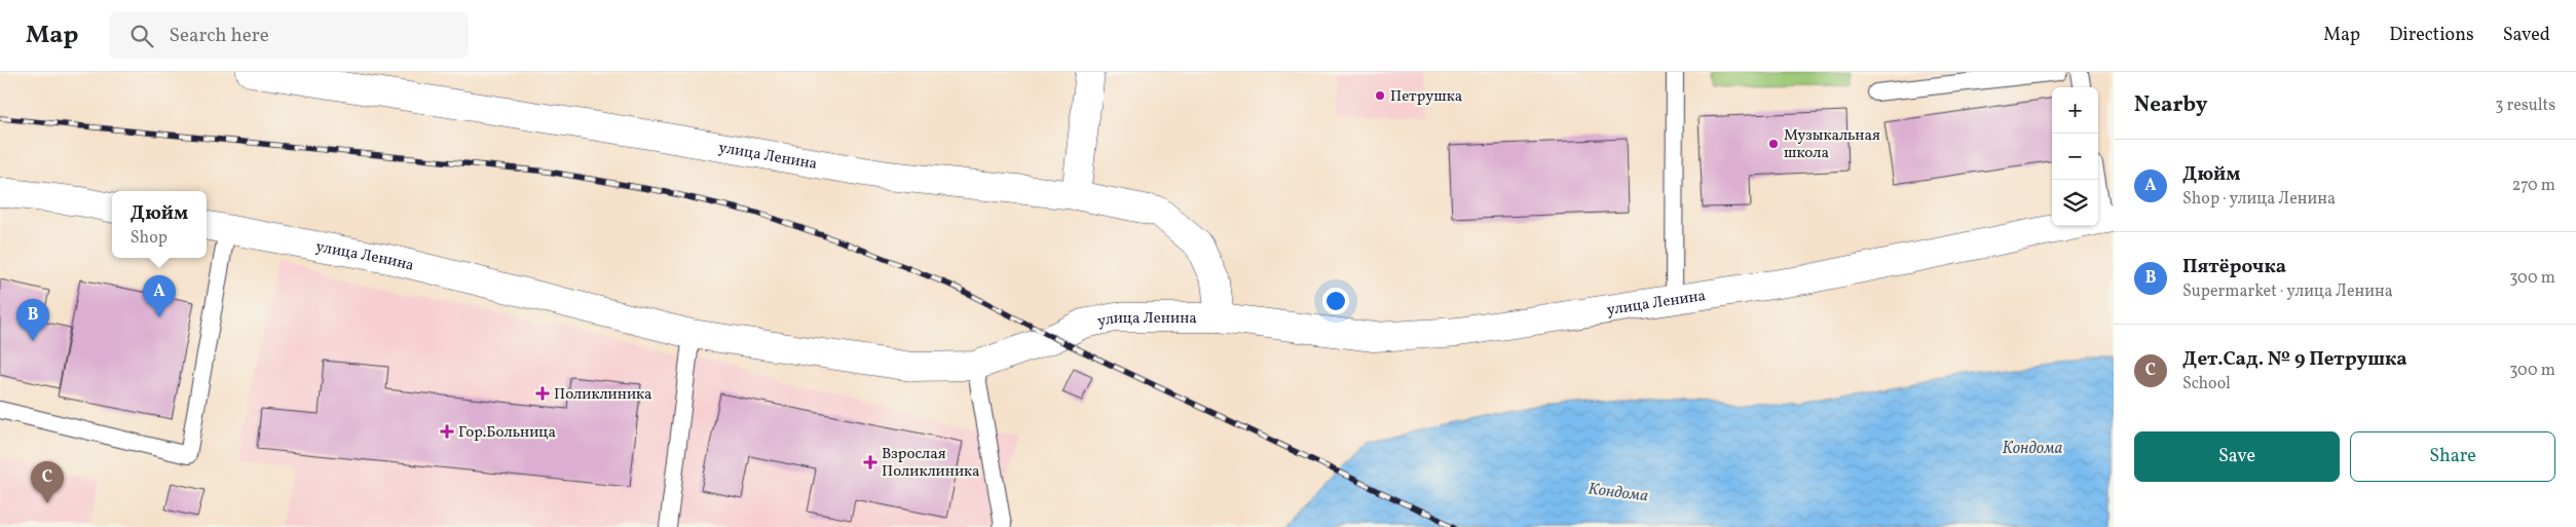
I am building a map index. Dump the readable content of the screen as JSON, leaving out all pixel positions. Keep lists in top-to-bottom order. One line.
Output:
{"streets":{"street":["улица Ленина"]},"water":["Кондома"],"places":{"other":["Петрушка","Музыкальная школа"],"health":["Поликлиника","Гор.Больница","Взрослая Поликлиника"]},"page":{"header":"Map","search":"Search here","nav":["Map","Directions","Saved"],"heading":["Nearby","3 results"],"map_buttons":["+","−"],"list":[{"mark":"A","name":"Дюйм","note":"Shop · улица Ленина","value":"270 m"},{"mark":"B","name":"Пятёрочка","note":"Supermarket · улица Ленина","value":"300 m"},{"mark":"C","name":"Дет.Сад. № 9 Петрушка","note":"School","value":"300 m"}],"popup":["Дюйм","Shop"],"pins":["A","B","C"],"buttons":["Save","Share"]}}
